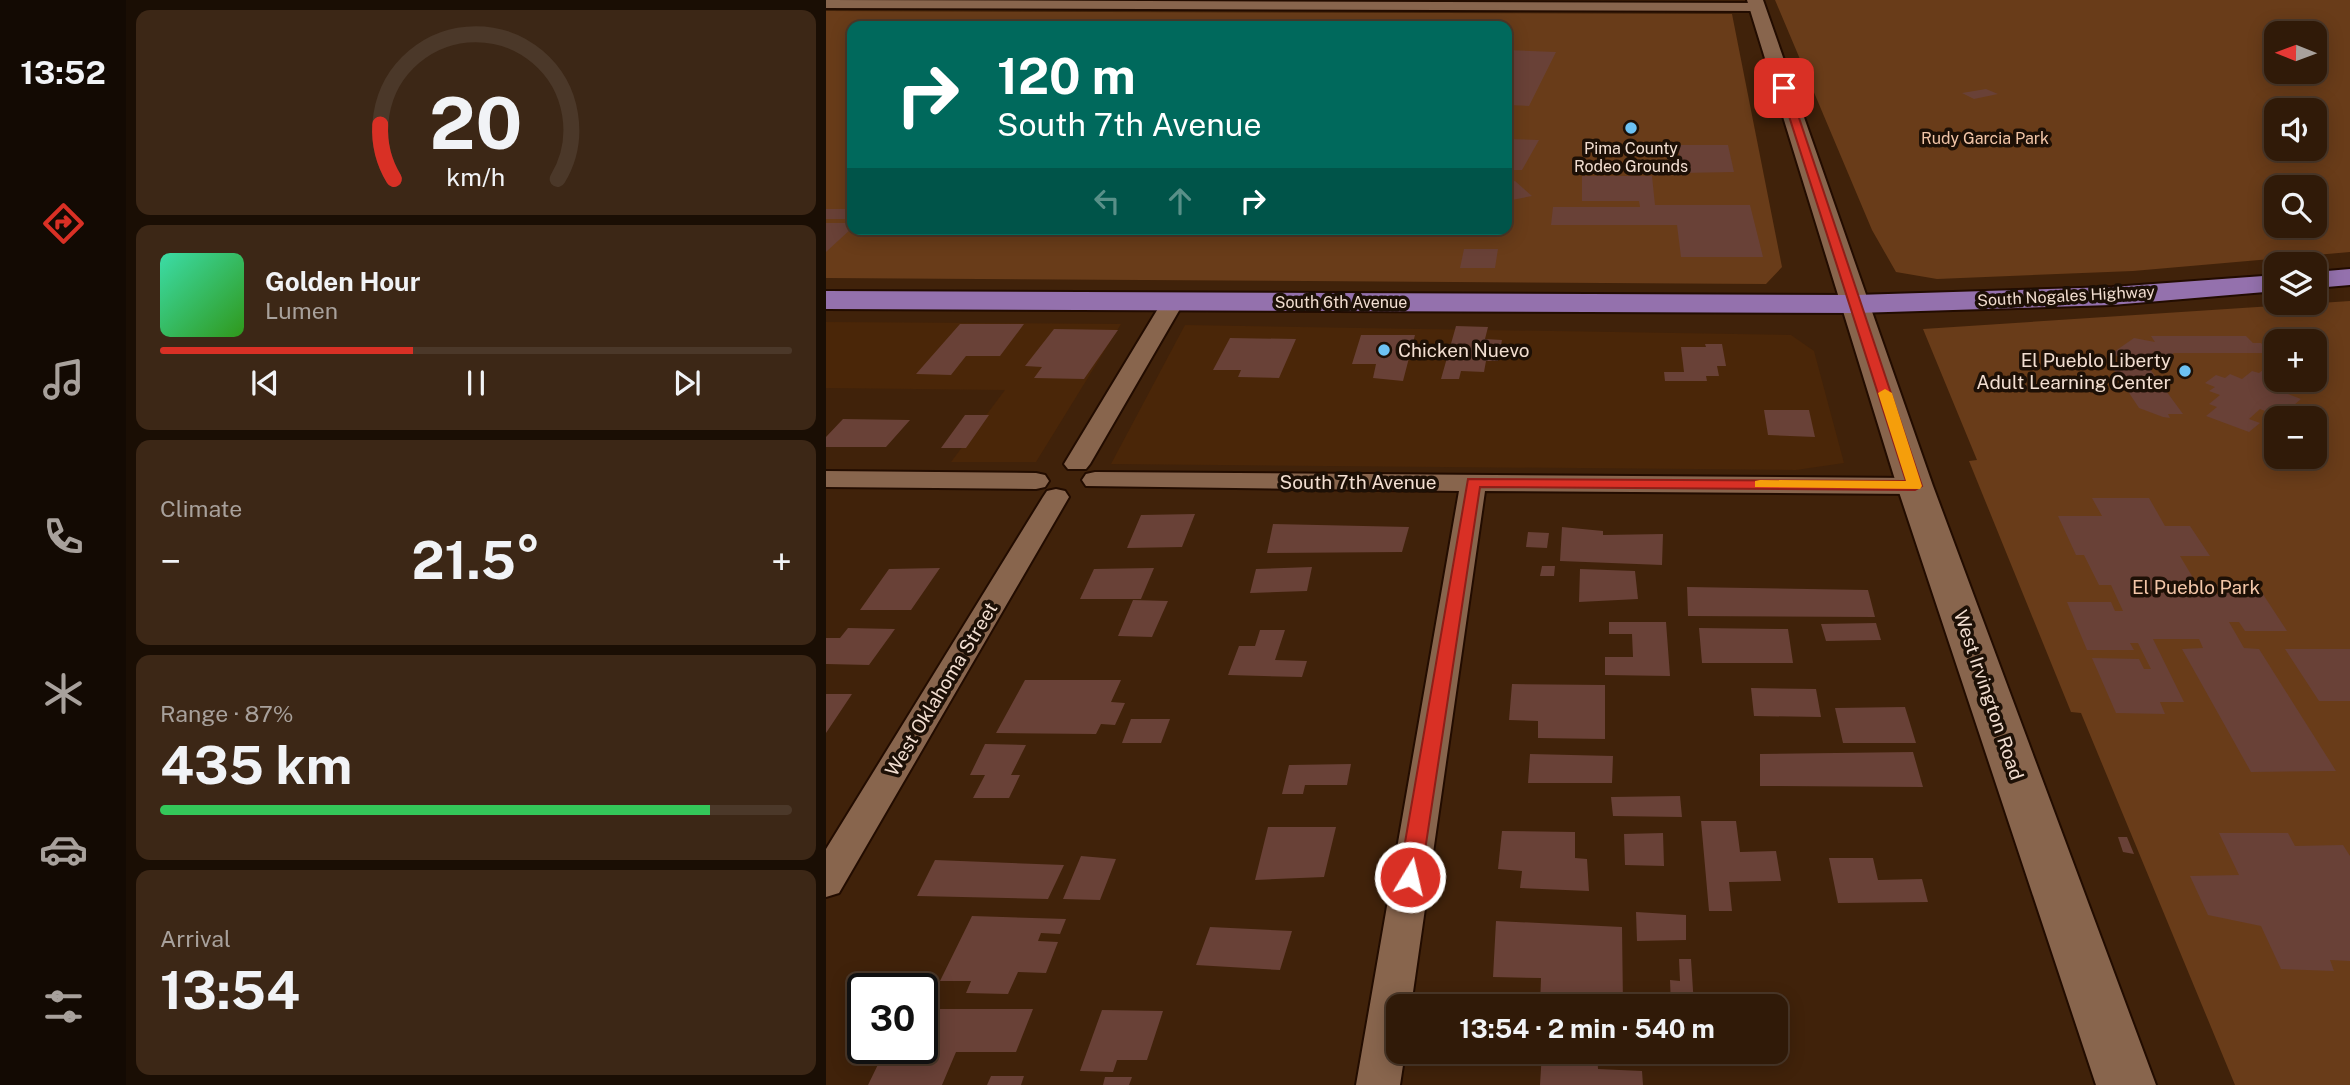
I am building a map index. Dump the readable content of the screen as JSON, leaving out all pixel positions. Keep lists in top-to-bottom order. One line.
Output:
{"streets":{"main road":["South Nogales Highway","South 6th Avenue","West Irvington Road"],"street":["South 7th Avenue","West Oklahoma Street"]},"crossings":[["South Nogales Highway","South 6th Avenue"],["South Nogales Highway","West Irvington Road"],["South 6th Avenue","West Irvington Road"],["South 7th Avenue","West Oklahoma Street"],["South 7th Avenue","West Irvington Road"]],"parks":["Rudy Garcia Park","El Pueblo Park"],"places":["Pima County Rodeo Grounds","Chicken Nuevo","El Pueblo Liberty Adult Learning Center"],"north":"left","page":{"tabs":"13:52","map_buttons":["+","−"],"turn":["120 m","South 7th Avenue"],"song":["Golden Hour","Lumen"],"tile":["Climate",["Range · 87%","435 km"],["Arrival","13:54"]],"heat":["−","21.5°","+"],"limit":"30","trip":"13:54 · 2 min · 540 m","gauge":["20","km/h"]}}
